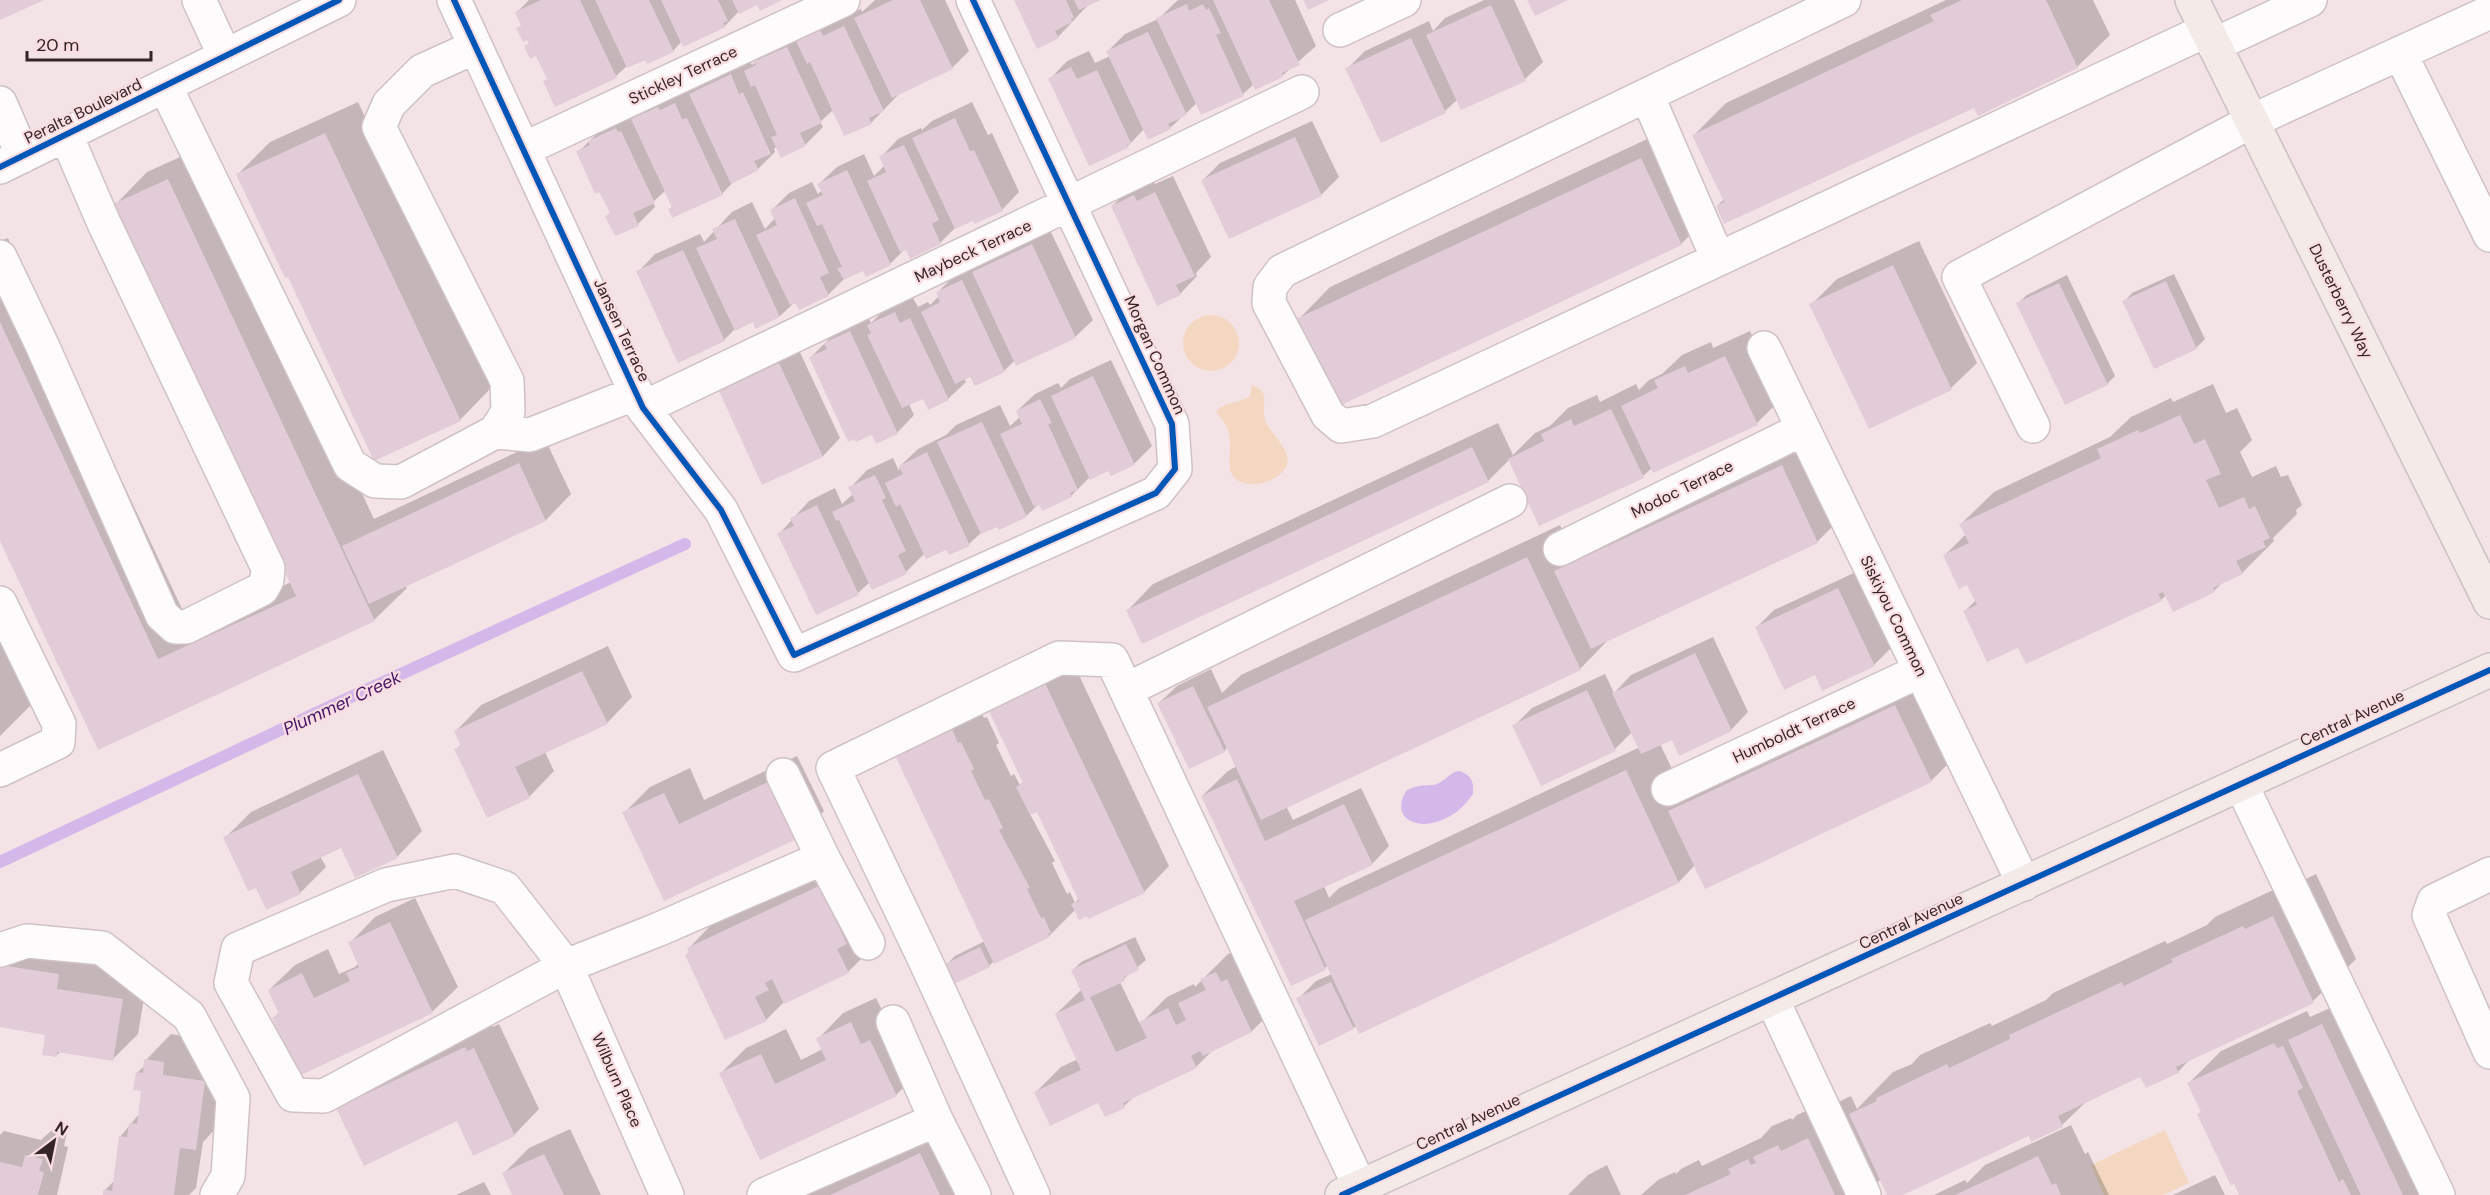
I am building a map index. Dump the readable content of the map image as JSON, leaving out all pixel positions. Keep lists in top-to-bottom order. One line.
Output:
{"streets":{"main road":["Dusterberry Way","Central Avenue"],"street":["Stickley Terrace","Peralta Boulevard","Maybeck Terrace","Jansen Terrace","Morgan Common","Modoc Terrace","Siskiyou Common","Humboldt Terrace","Wilburn Place"]},"crossings":[["Stickley Terrace","Jansen Terrace"],["Maybeck Terrace","Jansen Terrace"],["Maybeck Terrace","Morgan Common"],["Jansen Terrace","Morgan Common"],["Modoc Terrace","Siskiyou Common"],["Siskiyou Common","Central Avenue"],["Siskiyou Common","Humboldt Terrace"]],"water":["Plummer Creek"],"scale_bar":"20 m","north":"top right"}
